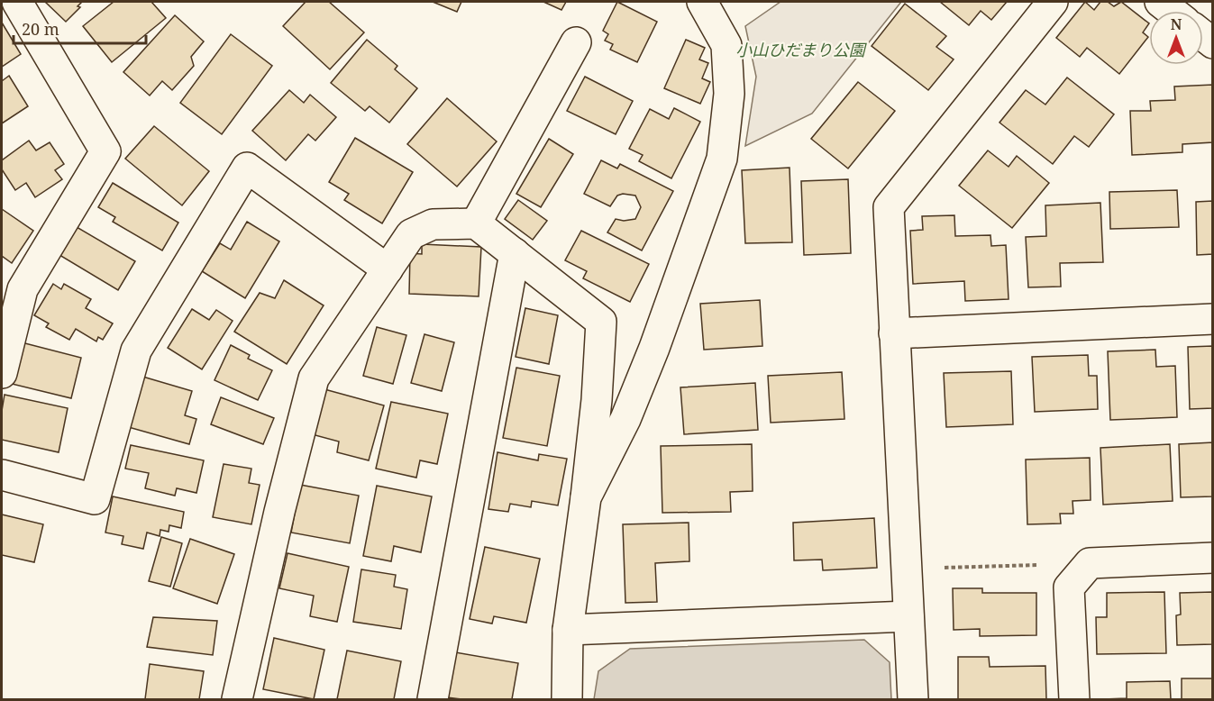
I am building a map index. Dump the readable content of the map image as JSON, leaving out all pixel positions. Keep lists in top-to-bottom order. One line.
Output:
{"parks":["小山ひだまり公園"],"scale_bar":"20 m","north":"top"}
